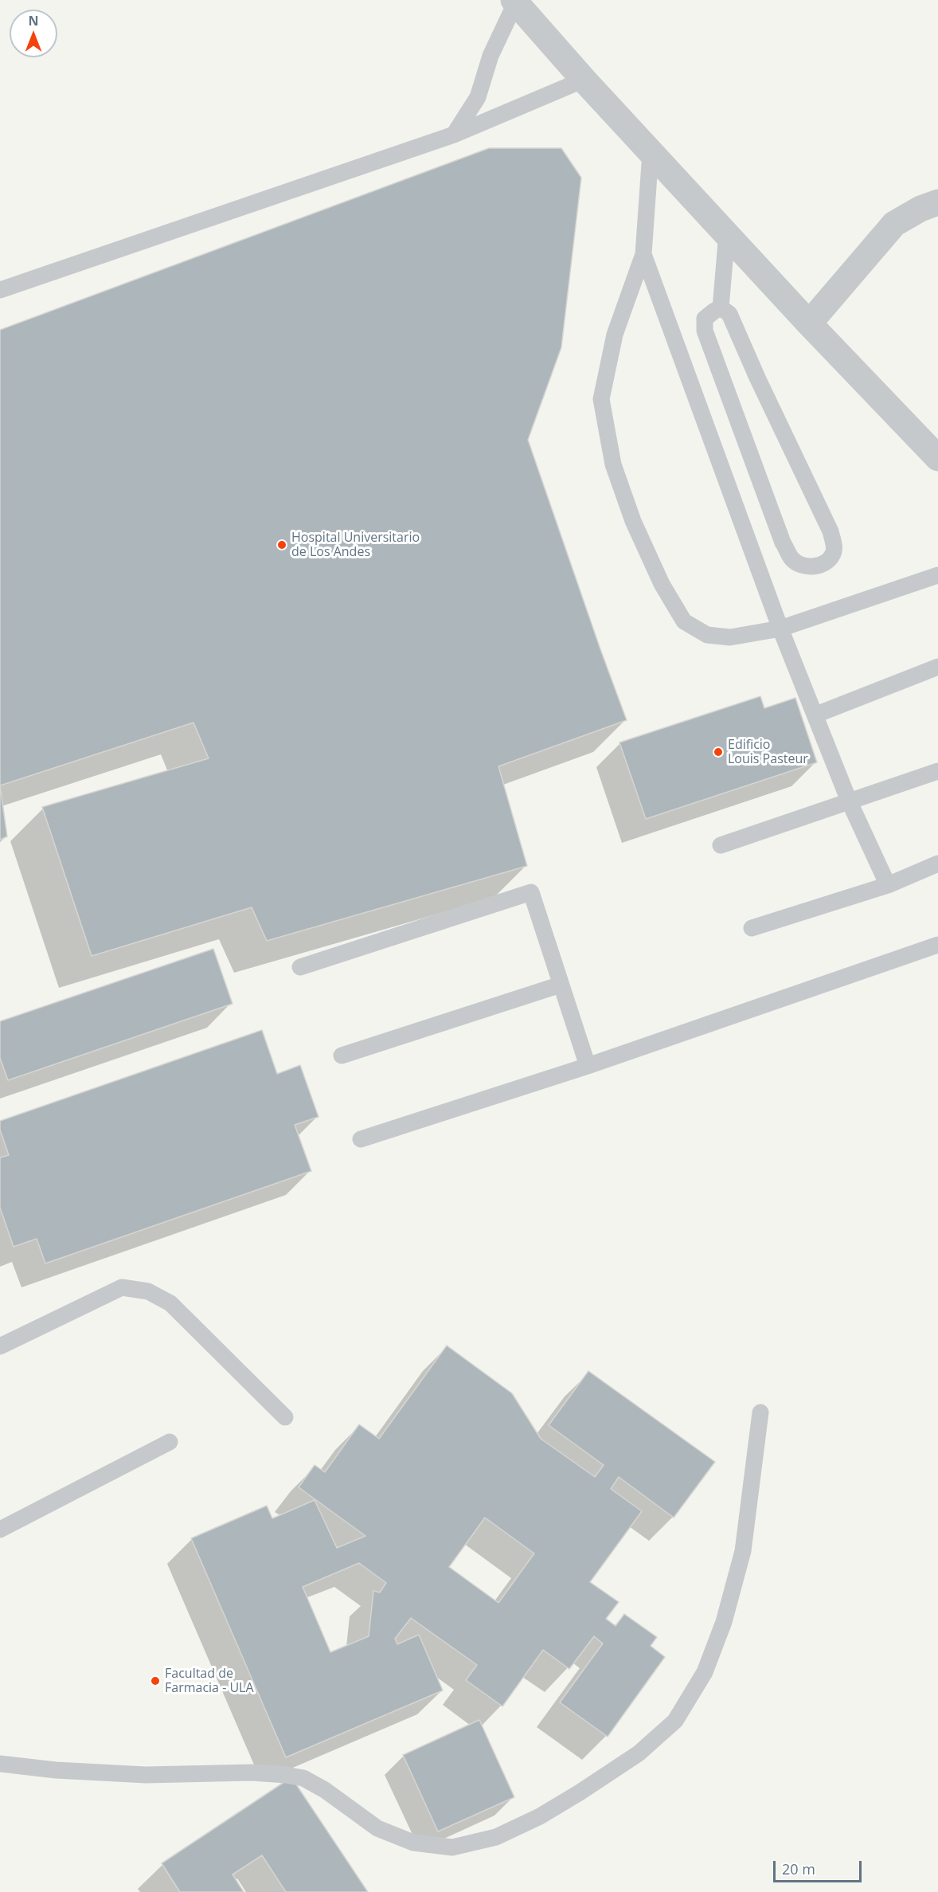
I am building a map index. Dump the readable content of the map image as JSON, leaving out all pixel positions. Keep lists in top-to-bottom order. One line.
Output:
{"places":["Hospital Universitario de Los Andes","Edificio Louis Pasteur","Facultad de Farmacia - ULA"],"scale_bar":"20 m","north":"top"}
